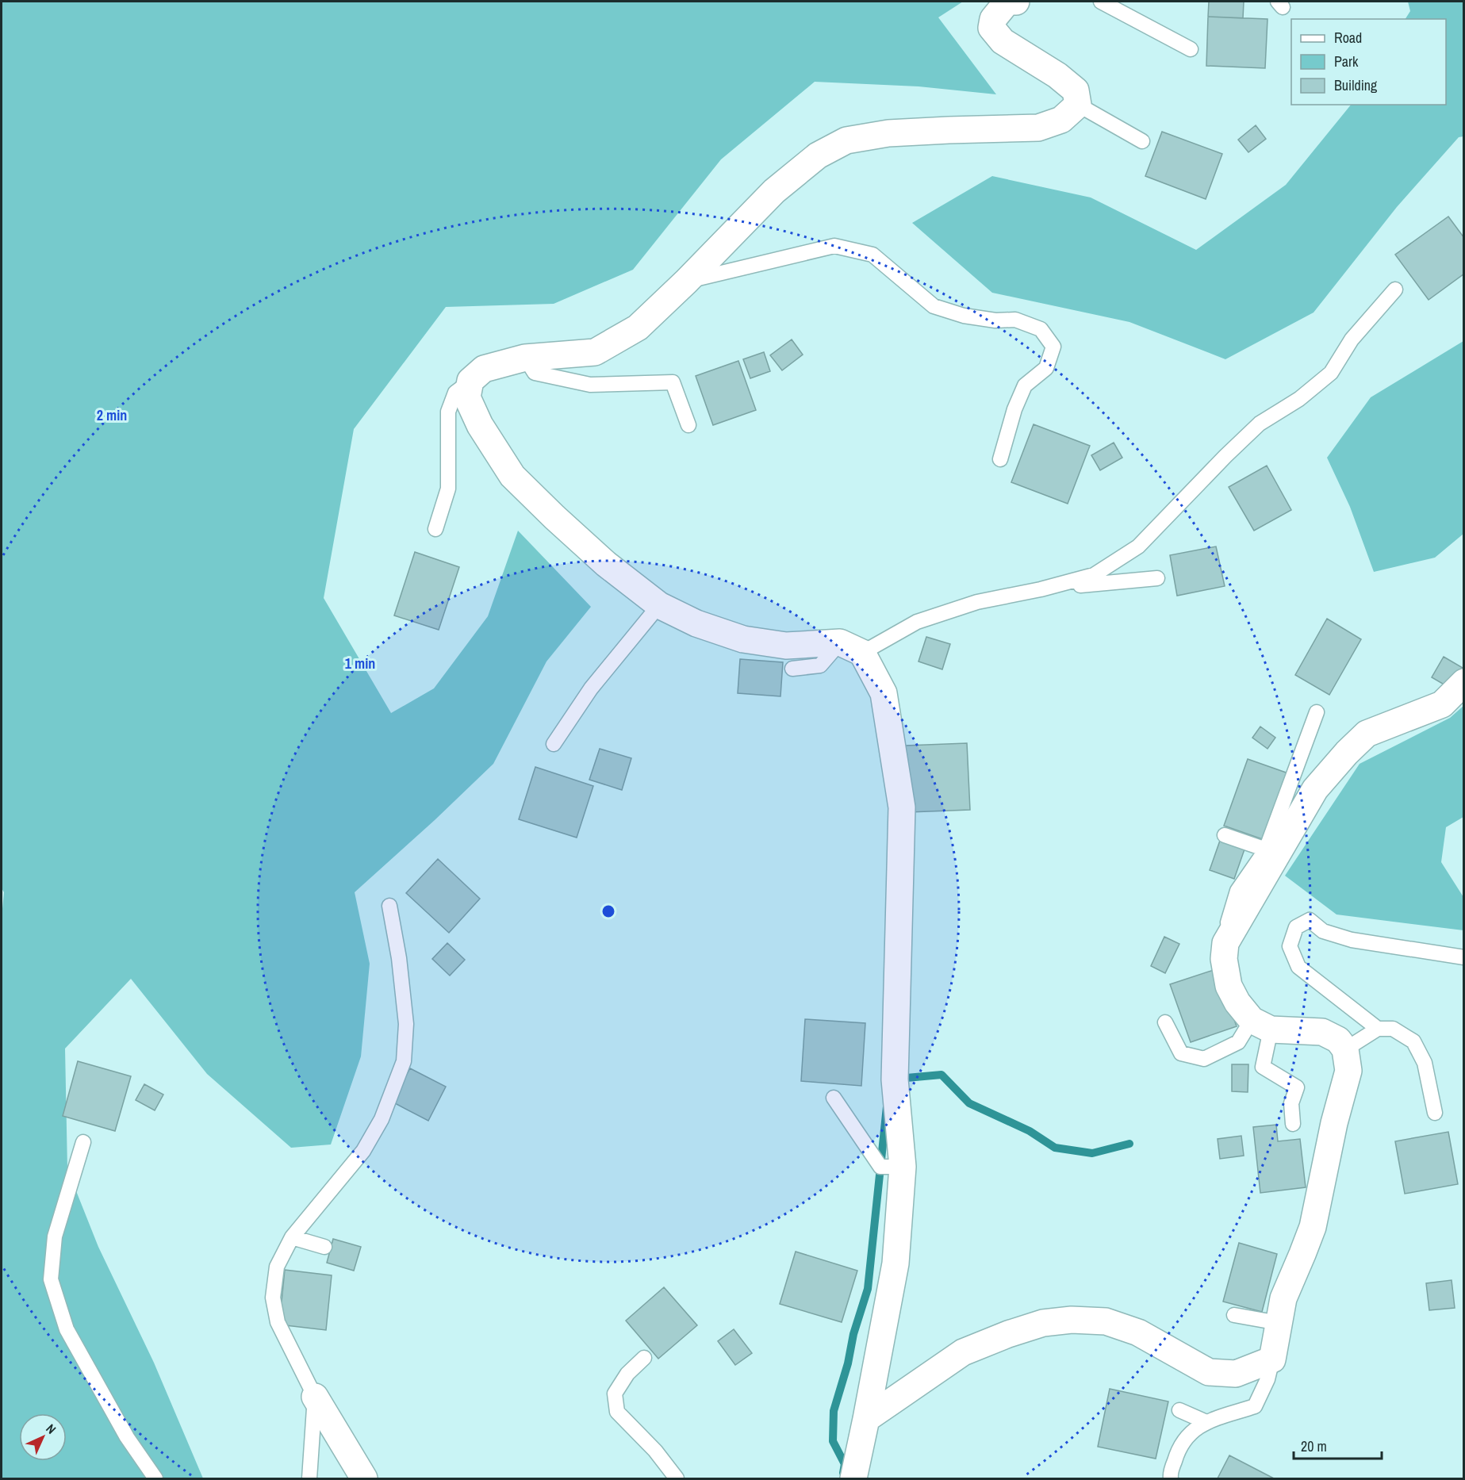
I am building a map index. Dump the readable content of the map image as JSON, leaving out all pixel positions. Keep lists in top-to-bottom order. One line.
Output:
{"legend":["Road","Park","Building"],"scale_bar":"20 m","north":"top right","rings":["2 min","1 min"]}
